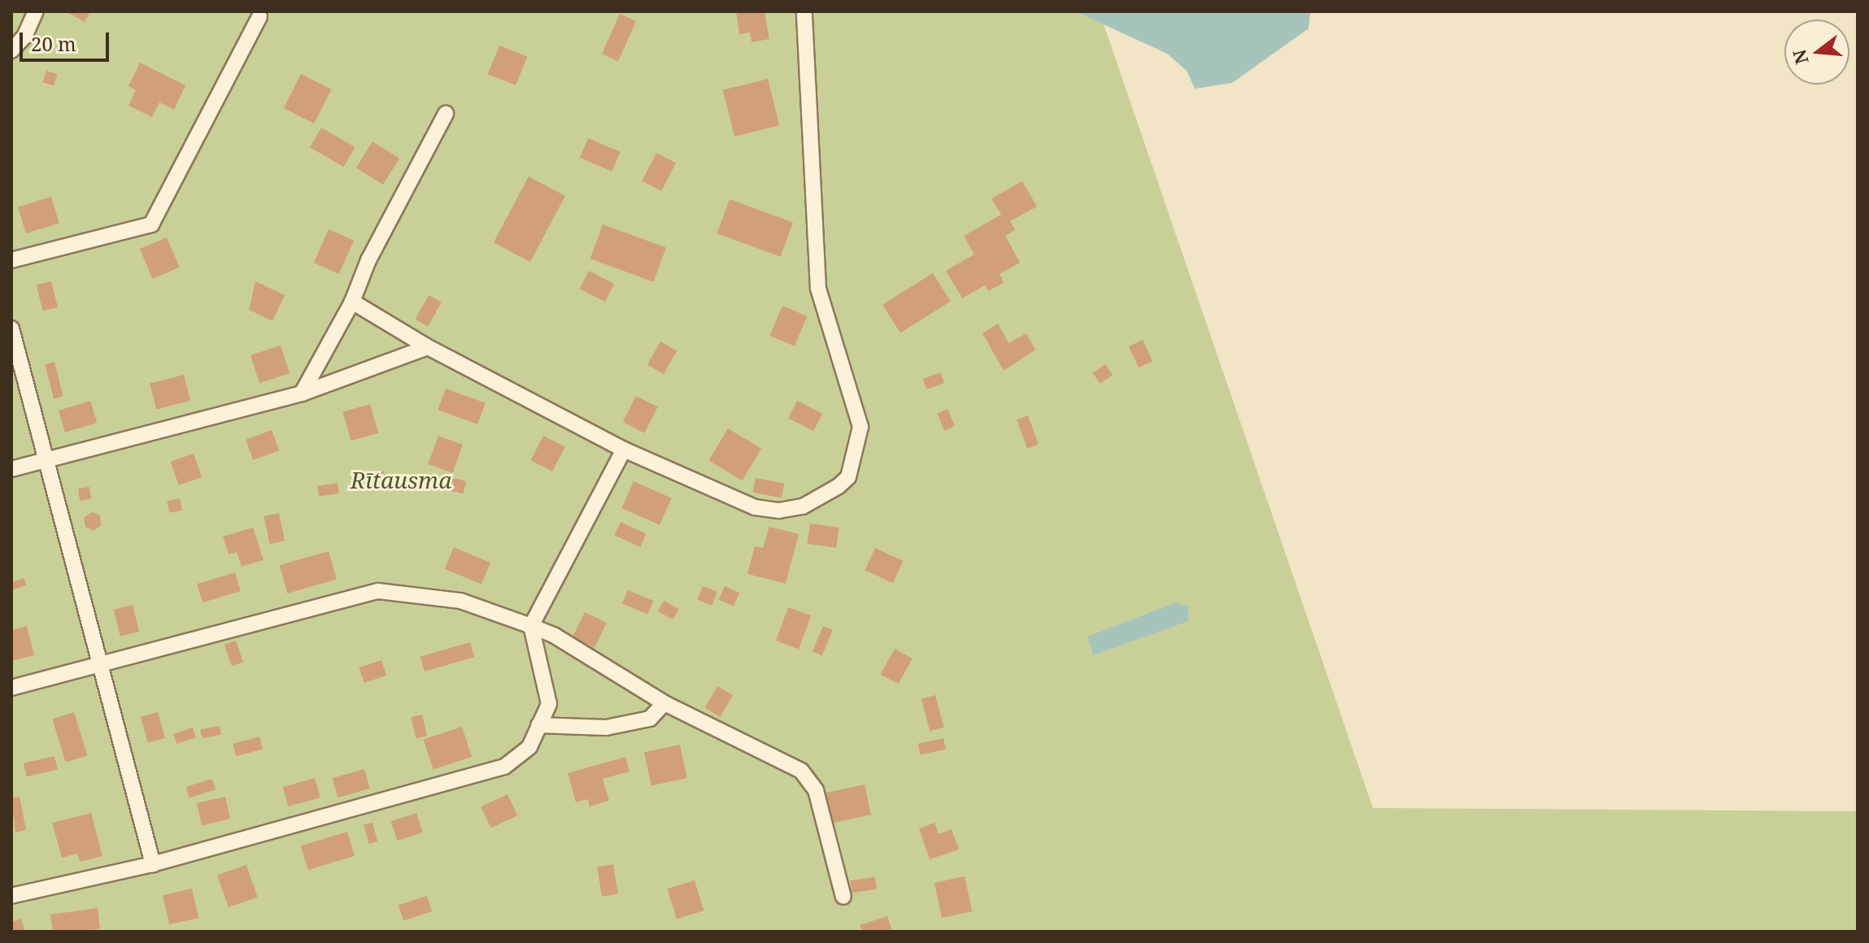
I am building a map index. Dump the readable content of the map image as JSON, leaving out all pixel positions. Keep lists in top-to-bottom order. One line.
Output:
{"parks":["Rītausma"],"scale_bar":"20 m","north":"left"}
